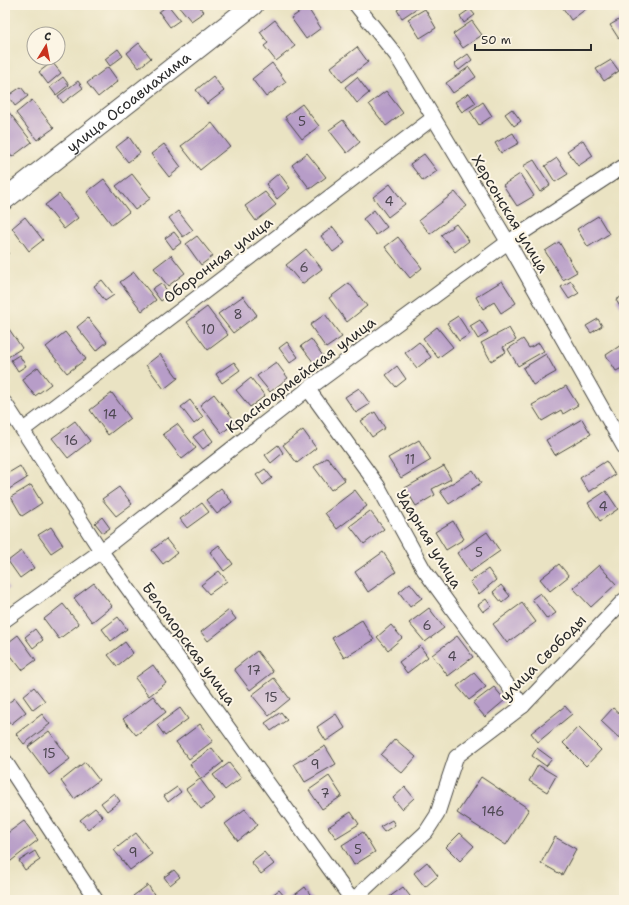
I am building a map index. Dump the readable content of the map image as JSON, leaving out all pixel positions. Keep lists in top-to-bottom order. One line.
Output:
{"streets":{"street":["улица Осоавиахима","Херсонская улица","Оборонная улица","Красноармейская улица","Ударная улица","Беломорская улица","улица Свободы"]},"crossings":[["Херсонская улица","Оборонная улица"],["Херсонская улица","Красноармейская улица"],["Оборонная улица","Беломорская улица"],["Красноармейская улица","Ударная улица"],["Красноармейская улица","Беломорская улица"],["Ударная улица","улица Свободы"],["Беломорская улица","улица Свободы"]],"house_numbers":["5","4","6","8","10","14","16","11","4","5","6","4","17","15","15","9","7","146","5","9"],"scale_bar":"50 m","north":"top"}
